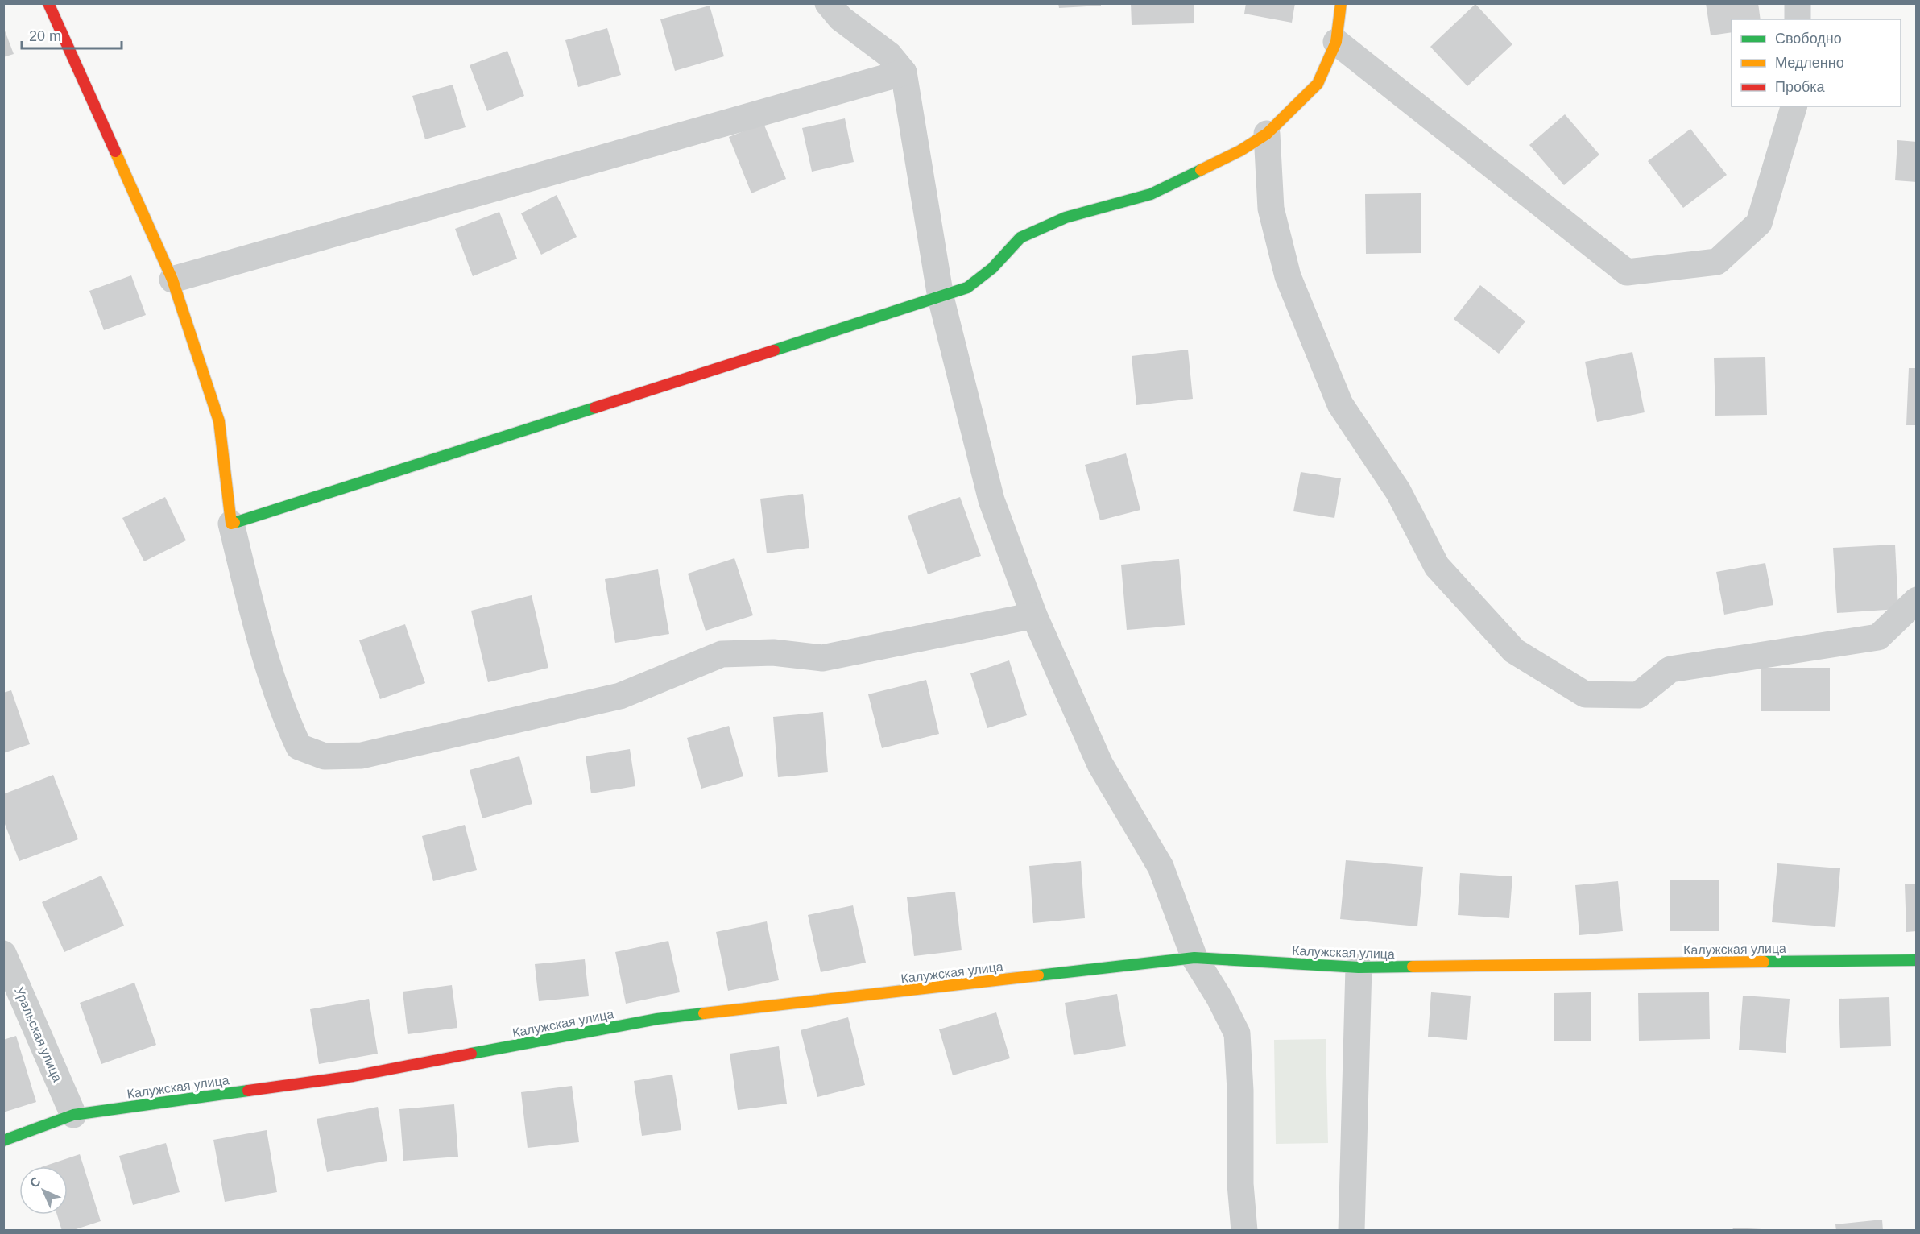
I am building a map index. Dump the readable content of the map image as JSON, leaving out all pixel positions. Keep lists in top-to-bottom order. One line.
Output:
{"streets":{"street":["Калужская улица","Уральская улица"]},"crossings":[["Калужская улица","Уральская улица"]],"legend":["Свободно","Медленно","Пробка"],"scale_bar":"20 m","north":"top left"}
